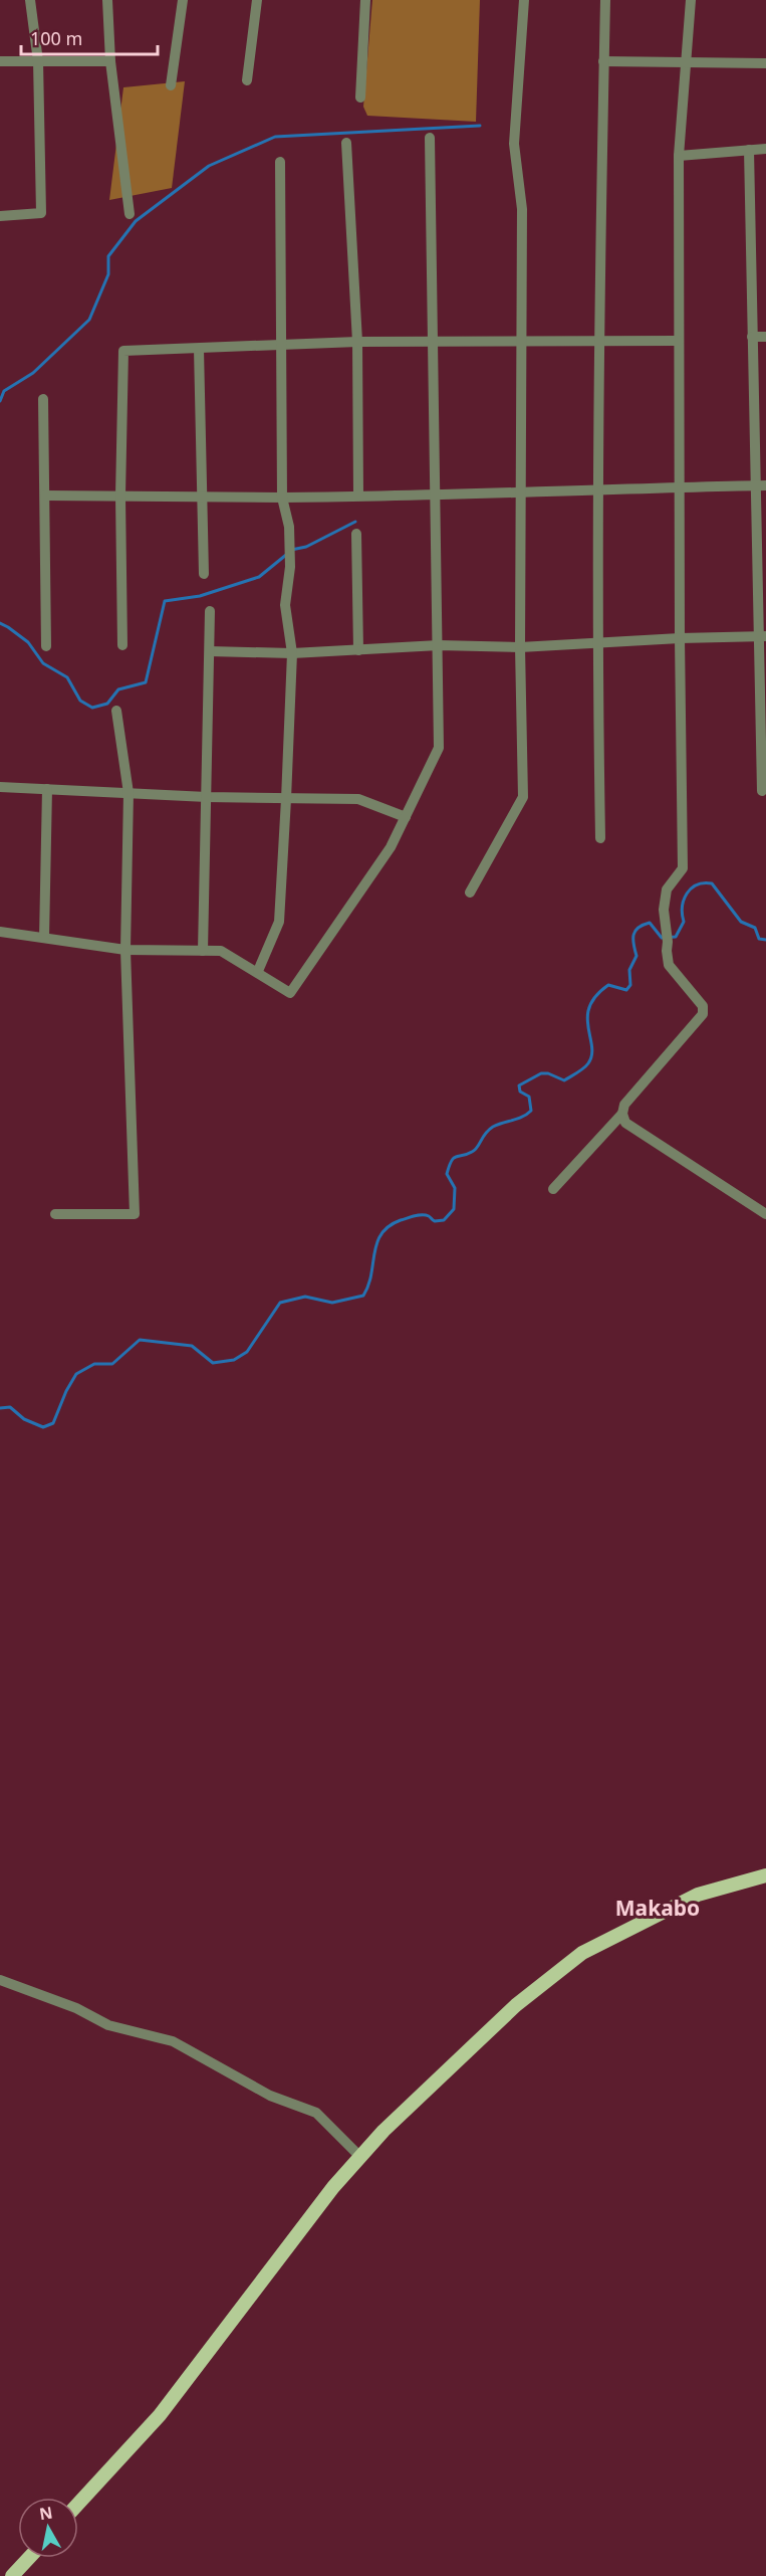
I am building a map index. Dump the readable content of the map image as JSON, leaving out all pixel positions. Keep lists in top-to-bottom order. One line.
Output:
{"districts":["Makabo"],"scale_bar":"100 m","north":"top"}
